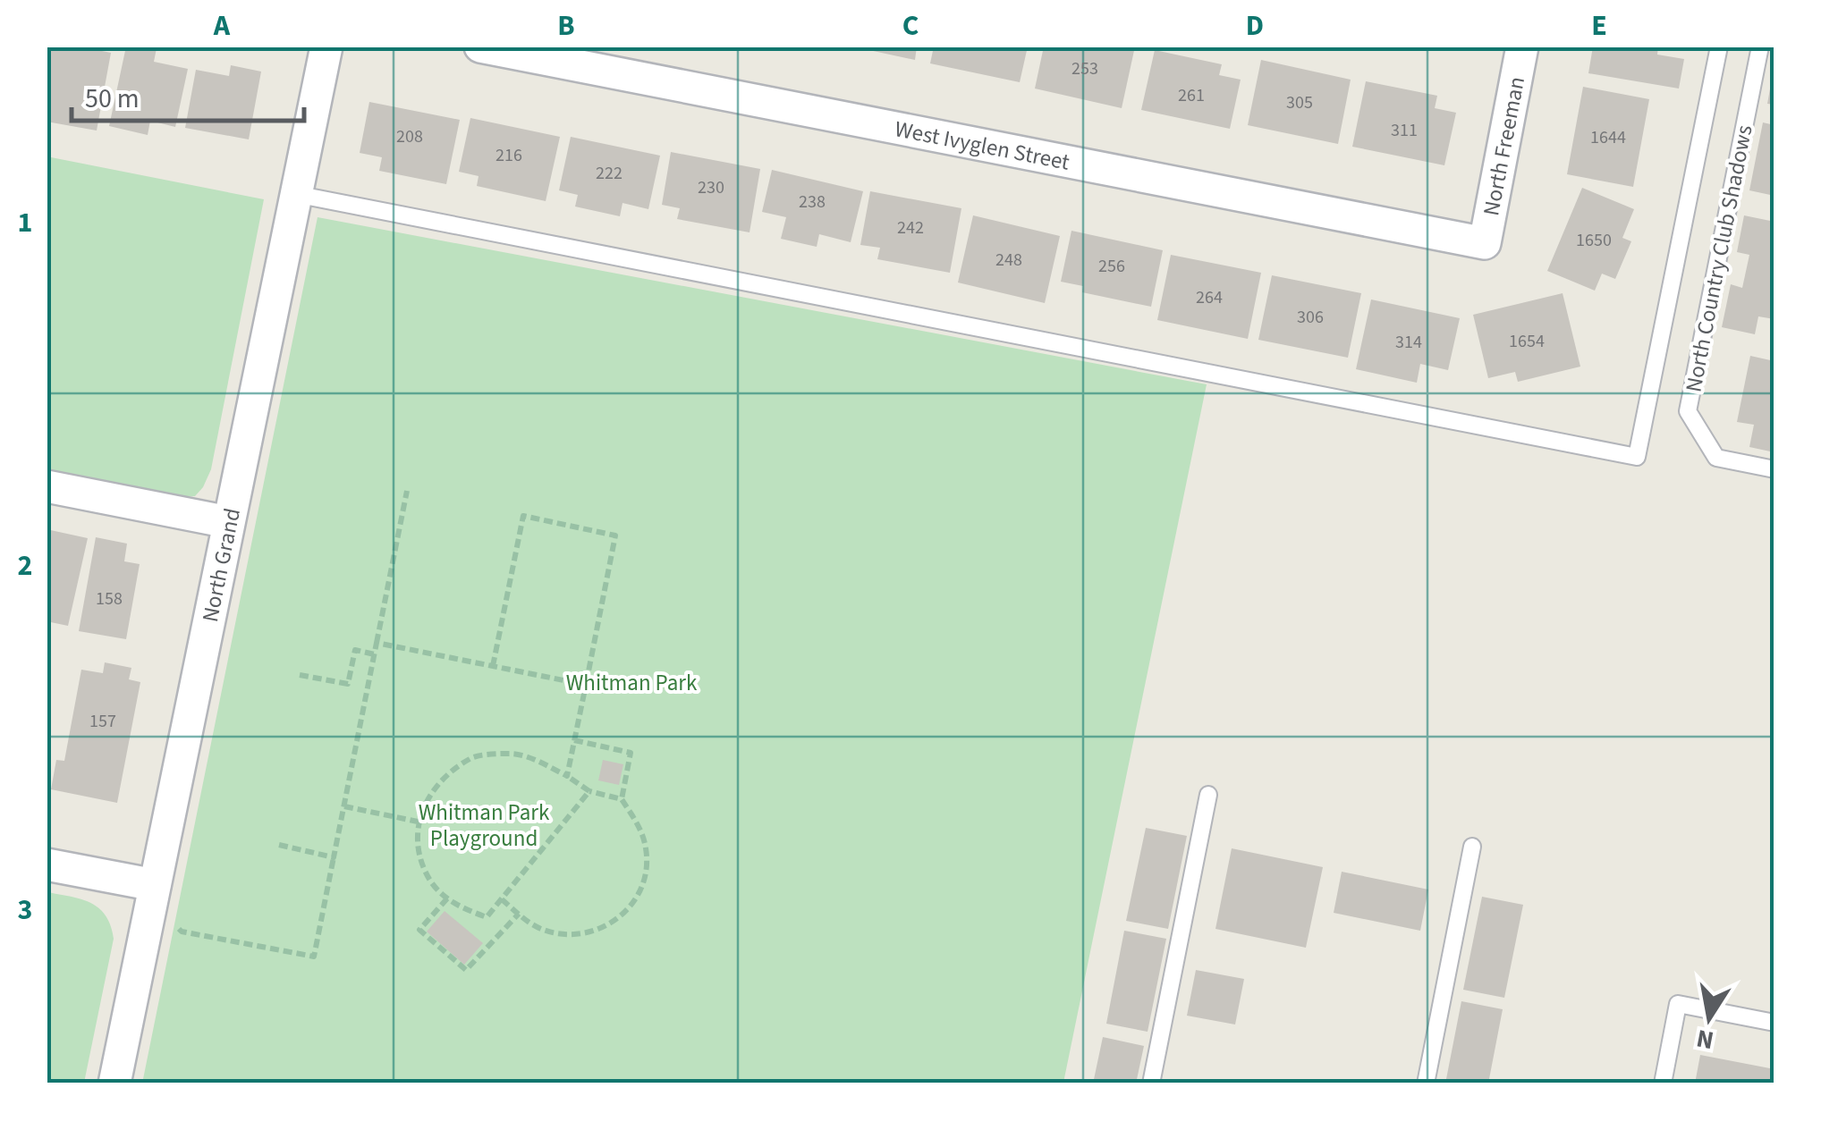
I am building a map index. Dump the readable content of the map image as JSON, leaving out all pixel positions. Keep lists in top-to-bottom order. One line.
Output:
{"streets":{"street":["West Ivyglen Street","North Freeman","North Grand"],"lane":["North Country Club Shadows"]},"crossings":[["West Ivyglen Street","North Freeman"]],"parks":["Whitman Park","Whitman Park Playground"],"house_numbers":["253","261","305","311","208","1644","216","222","230","238","242","1650","248","256","264","306","1654","314","158","157"],"scale_bar":"50 m","north":"bottom","grid":{"columns":["A","B","C","D","E"],"rows":["1","2","3"]}}
